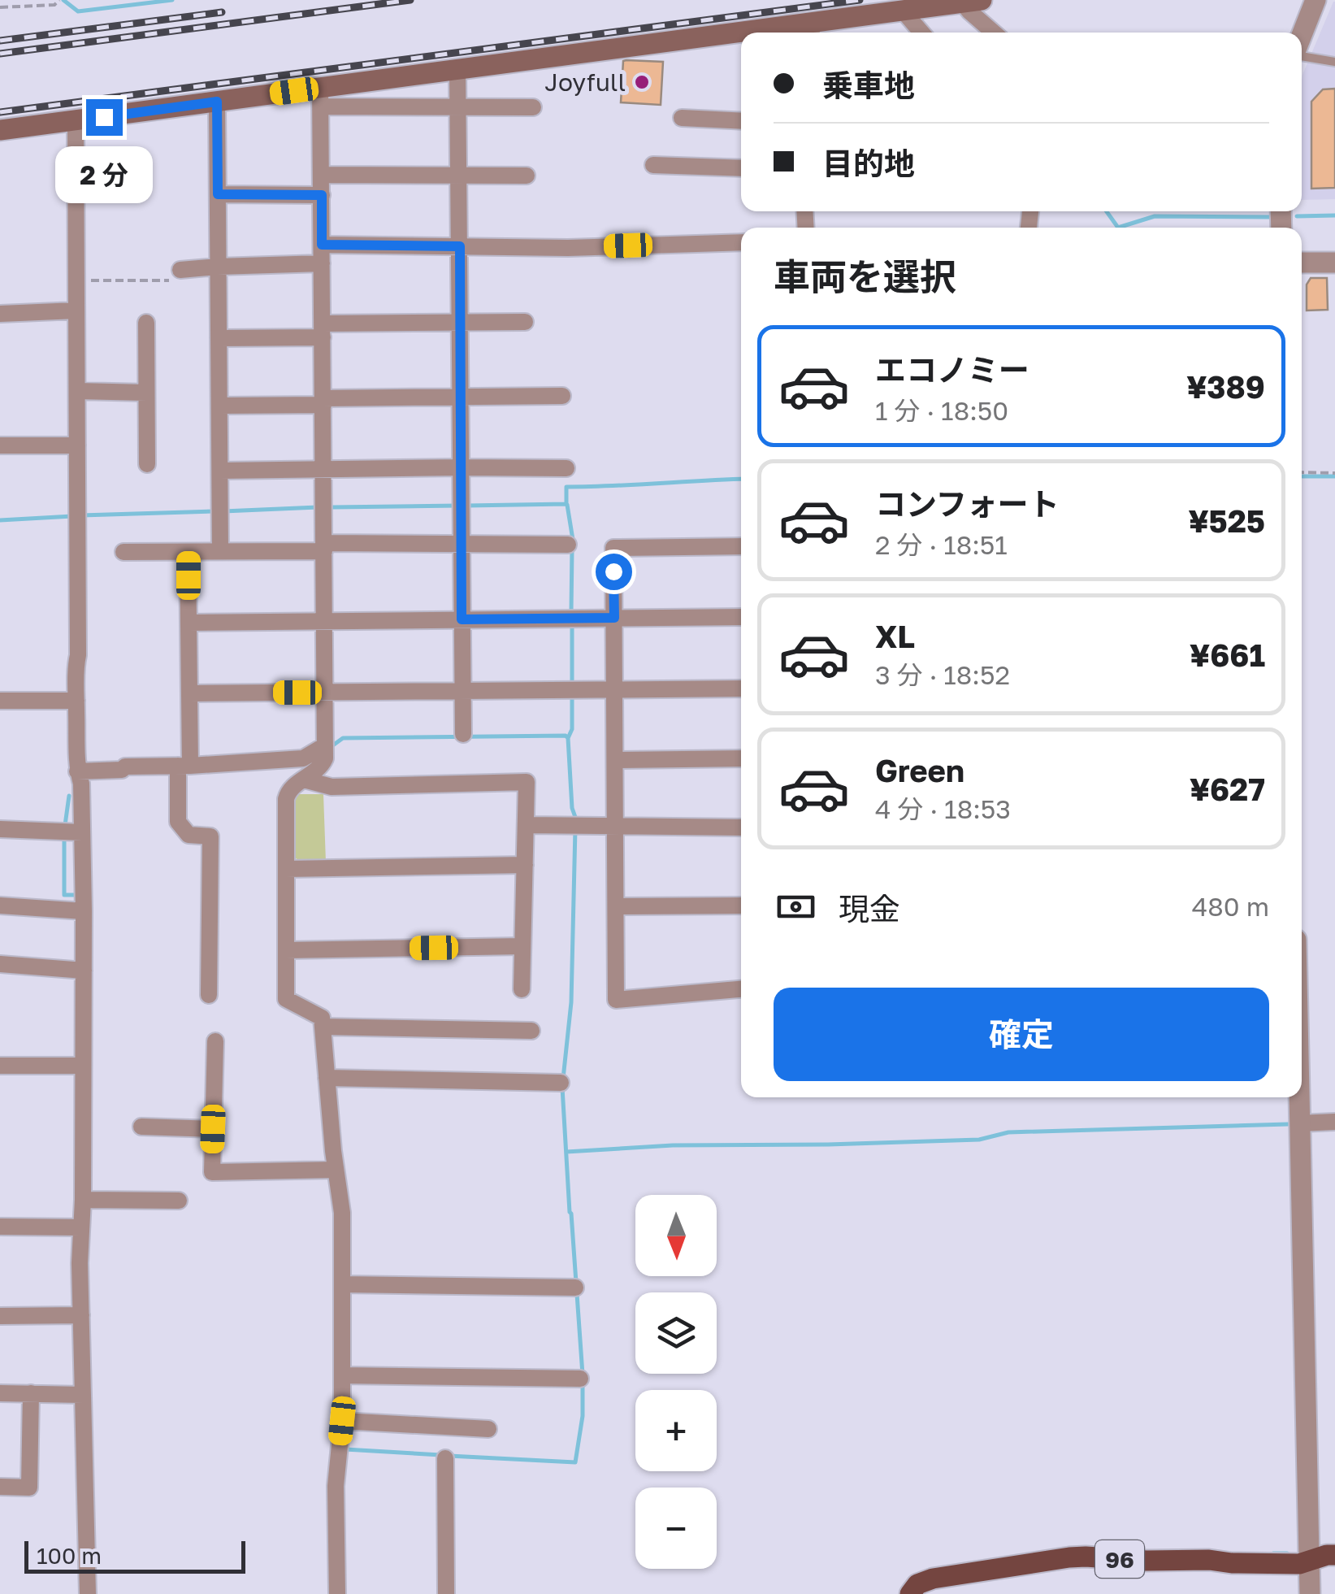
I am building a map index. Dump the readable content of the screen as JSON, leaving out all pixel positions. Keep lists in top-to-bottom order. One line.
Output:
{"streets":{"main road":["96"]},"places":["Joyfull"],"scale_bar":"100 m","north":"bottom","page":{"banner":["乗車地","目的地"],"bubble":"2 分","heading":"車両を選択","list":[{"name":"エコノミー","note":"1 分 · 18:50","value":"¥389"},{"name":"コンフォート","note":"2 分 · 18:51","value":"¥525"},{"name":"XL","note":"3 分 · 18:52","value":"¥661"},{"name":"Green","note":"4 分 · 18:53","value":"¥627"}],"pay":["現金","480 m"],"buttons":"確定","map_buttons":["+","−"],"scale":"100 m"}}
